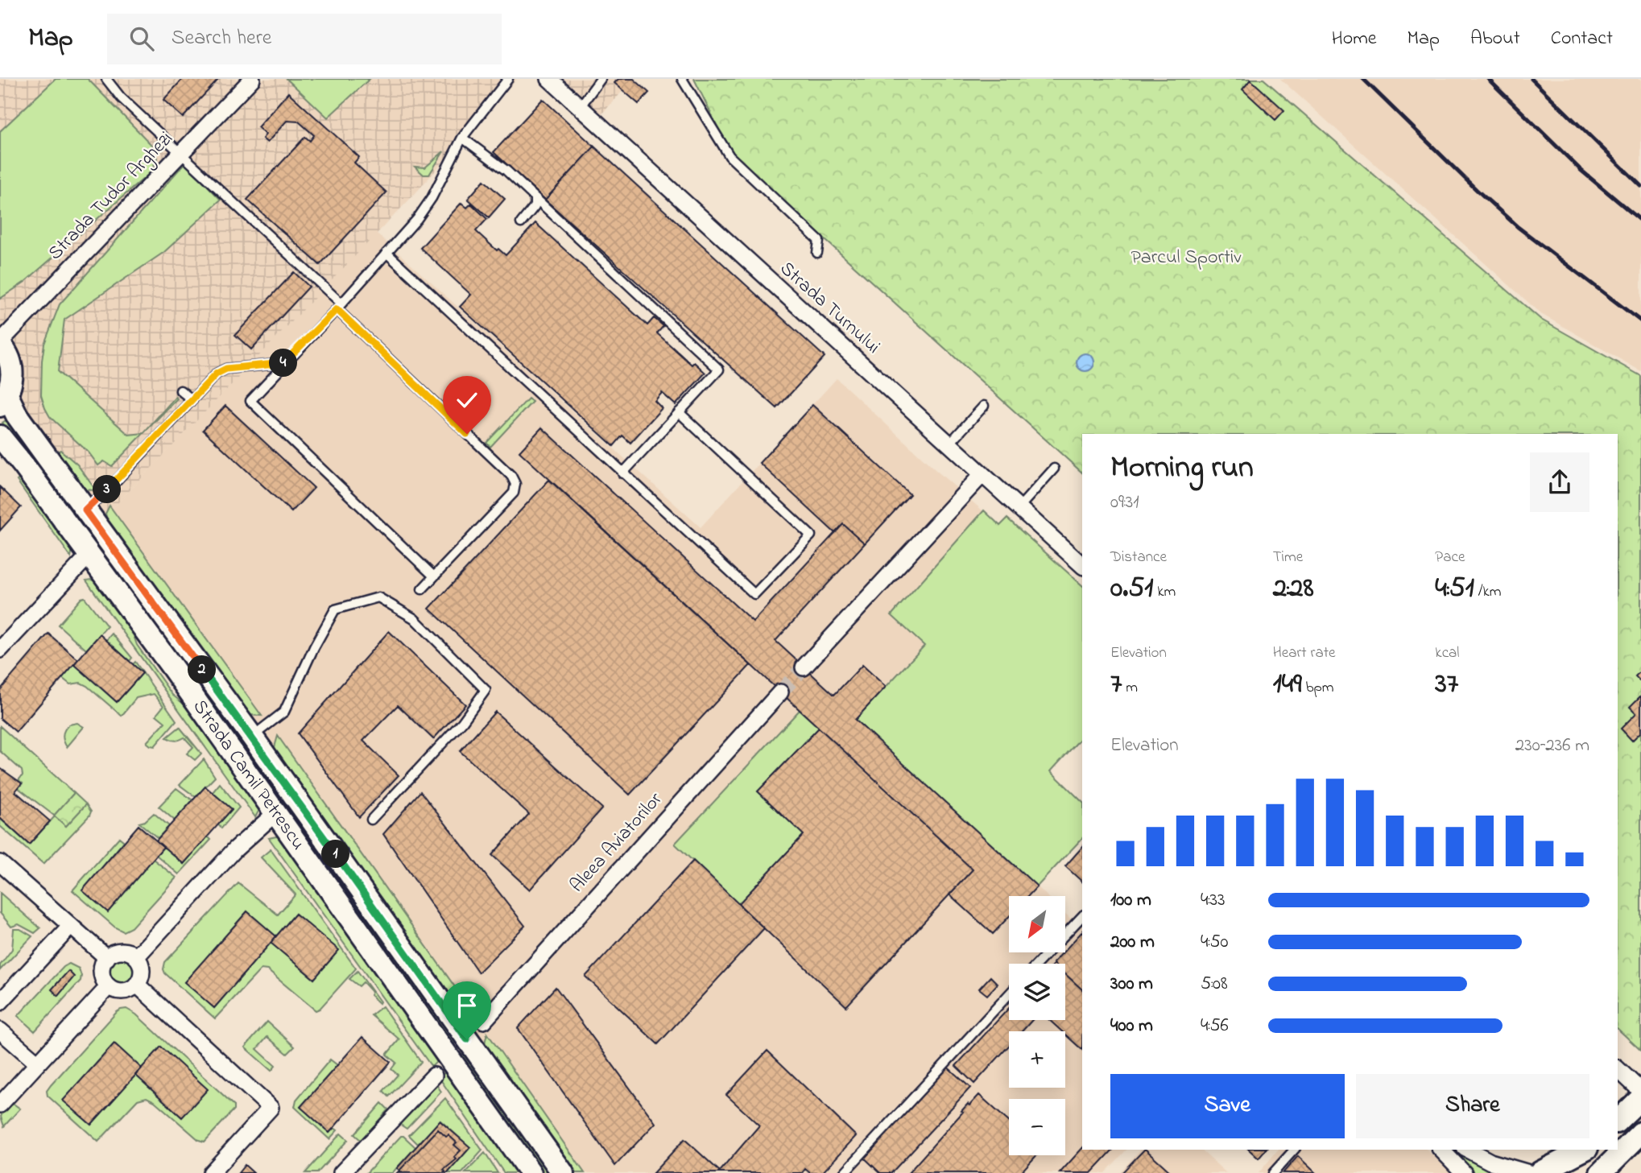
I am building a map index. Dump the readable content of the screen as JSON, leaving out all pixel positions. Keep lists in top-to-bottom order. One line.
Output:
{"streets":{"street":["Strada Tudor Arghezi","Strada Turnului","Strada Camil Petrescu","Aleea Aviatorilor"]},"crossings":[["Strada Tudor Arghezi","Strada Camil Petrescu"]],"parks":["Parcul Sportiv"],"north":"bottom left","page":{"header":"Map","search":"Search here","nav":["Home","Map","About","Contact"],"pins":["4","3","2","1"],"heading":["Morning run","09:31"],"stats":[["Distance","0.51 km"],["Time","2:28"],["Pace","4:51 /km"],["Elevation","7 m"],["Heart rate","149 bpm"],["kcal","37"]],"chart":["Elevation","230–236 m"],"list":[{"name":"100 m","note":"4:33"},{"name":"200 m","note":"4:50"},{"name":"300 m","note":"5:08"},{"name":"400 m","note":"4:56"}],"map_buttons":["+","−"],"buttons":["Save","Share"]}}
